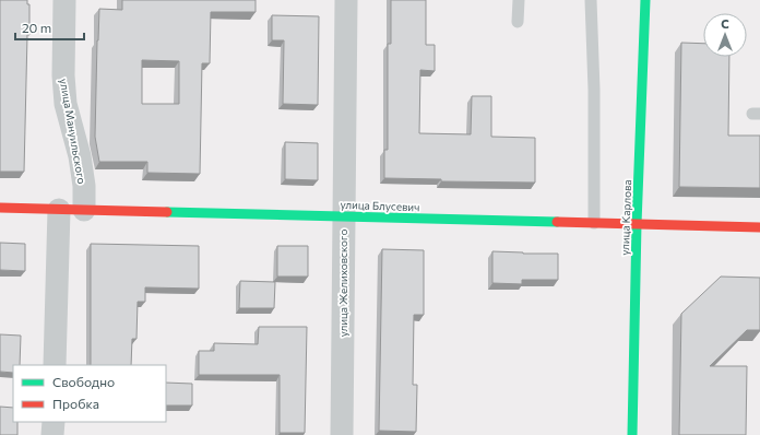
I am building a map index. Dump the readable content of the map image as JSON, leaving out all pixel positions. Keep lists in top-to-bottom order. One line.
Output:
{"streets":{"main road":["улица Блусевич","улица Карлова"],"street":["улица Мануильского","улица Желиховского"]},"crossings":[["улица Мануильского","улица Блусевич"],["улица Блусевич","улица Карлова"],["улица Блусевич","улица Желиховского"]],"legend":["Свободно","Пробка"],"scale_bar":"20 m","north":"top"}
